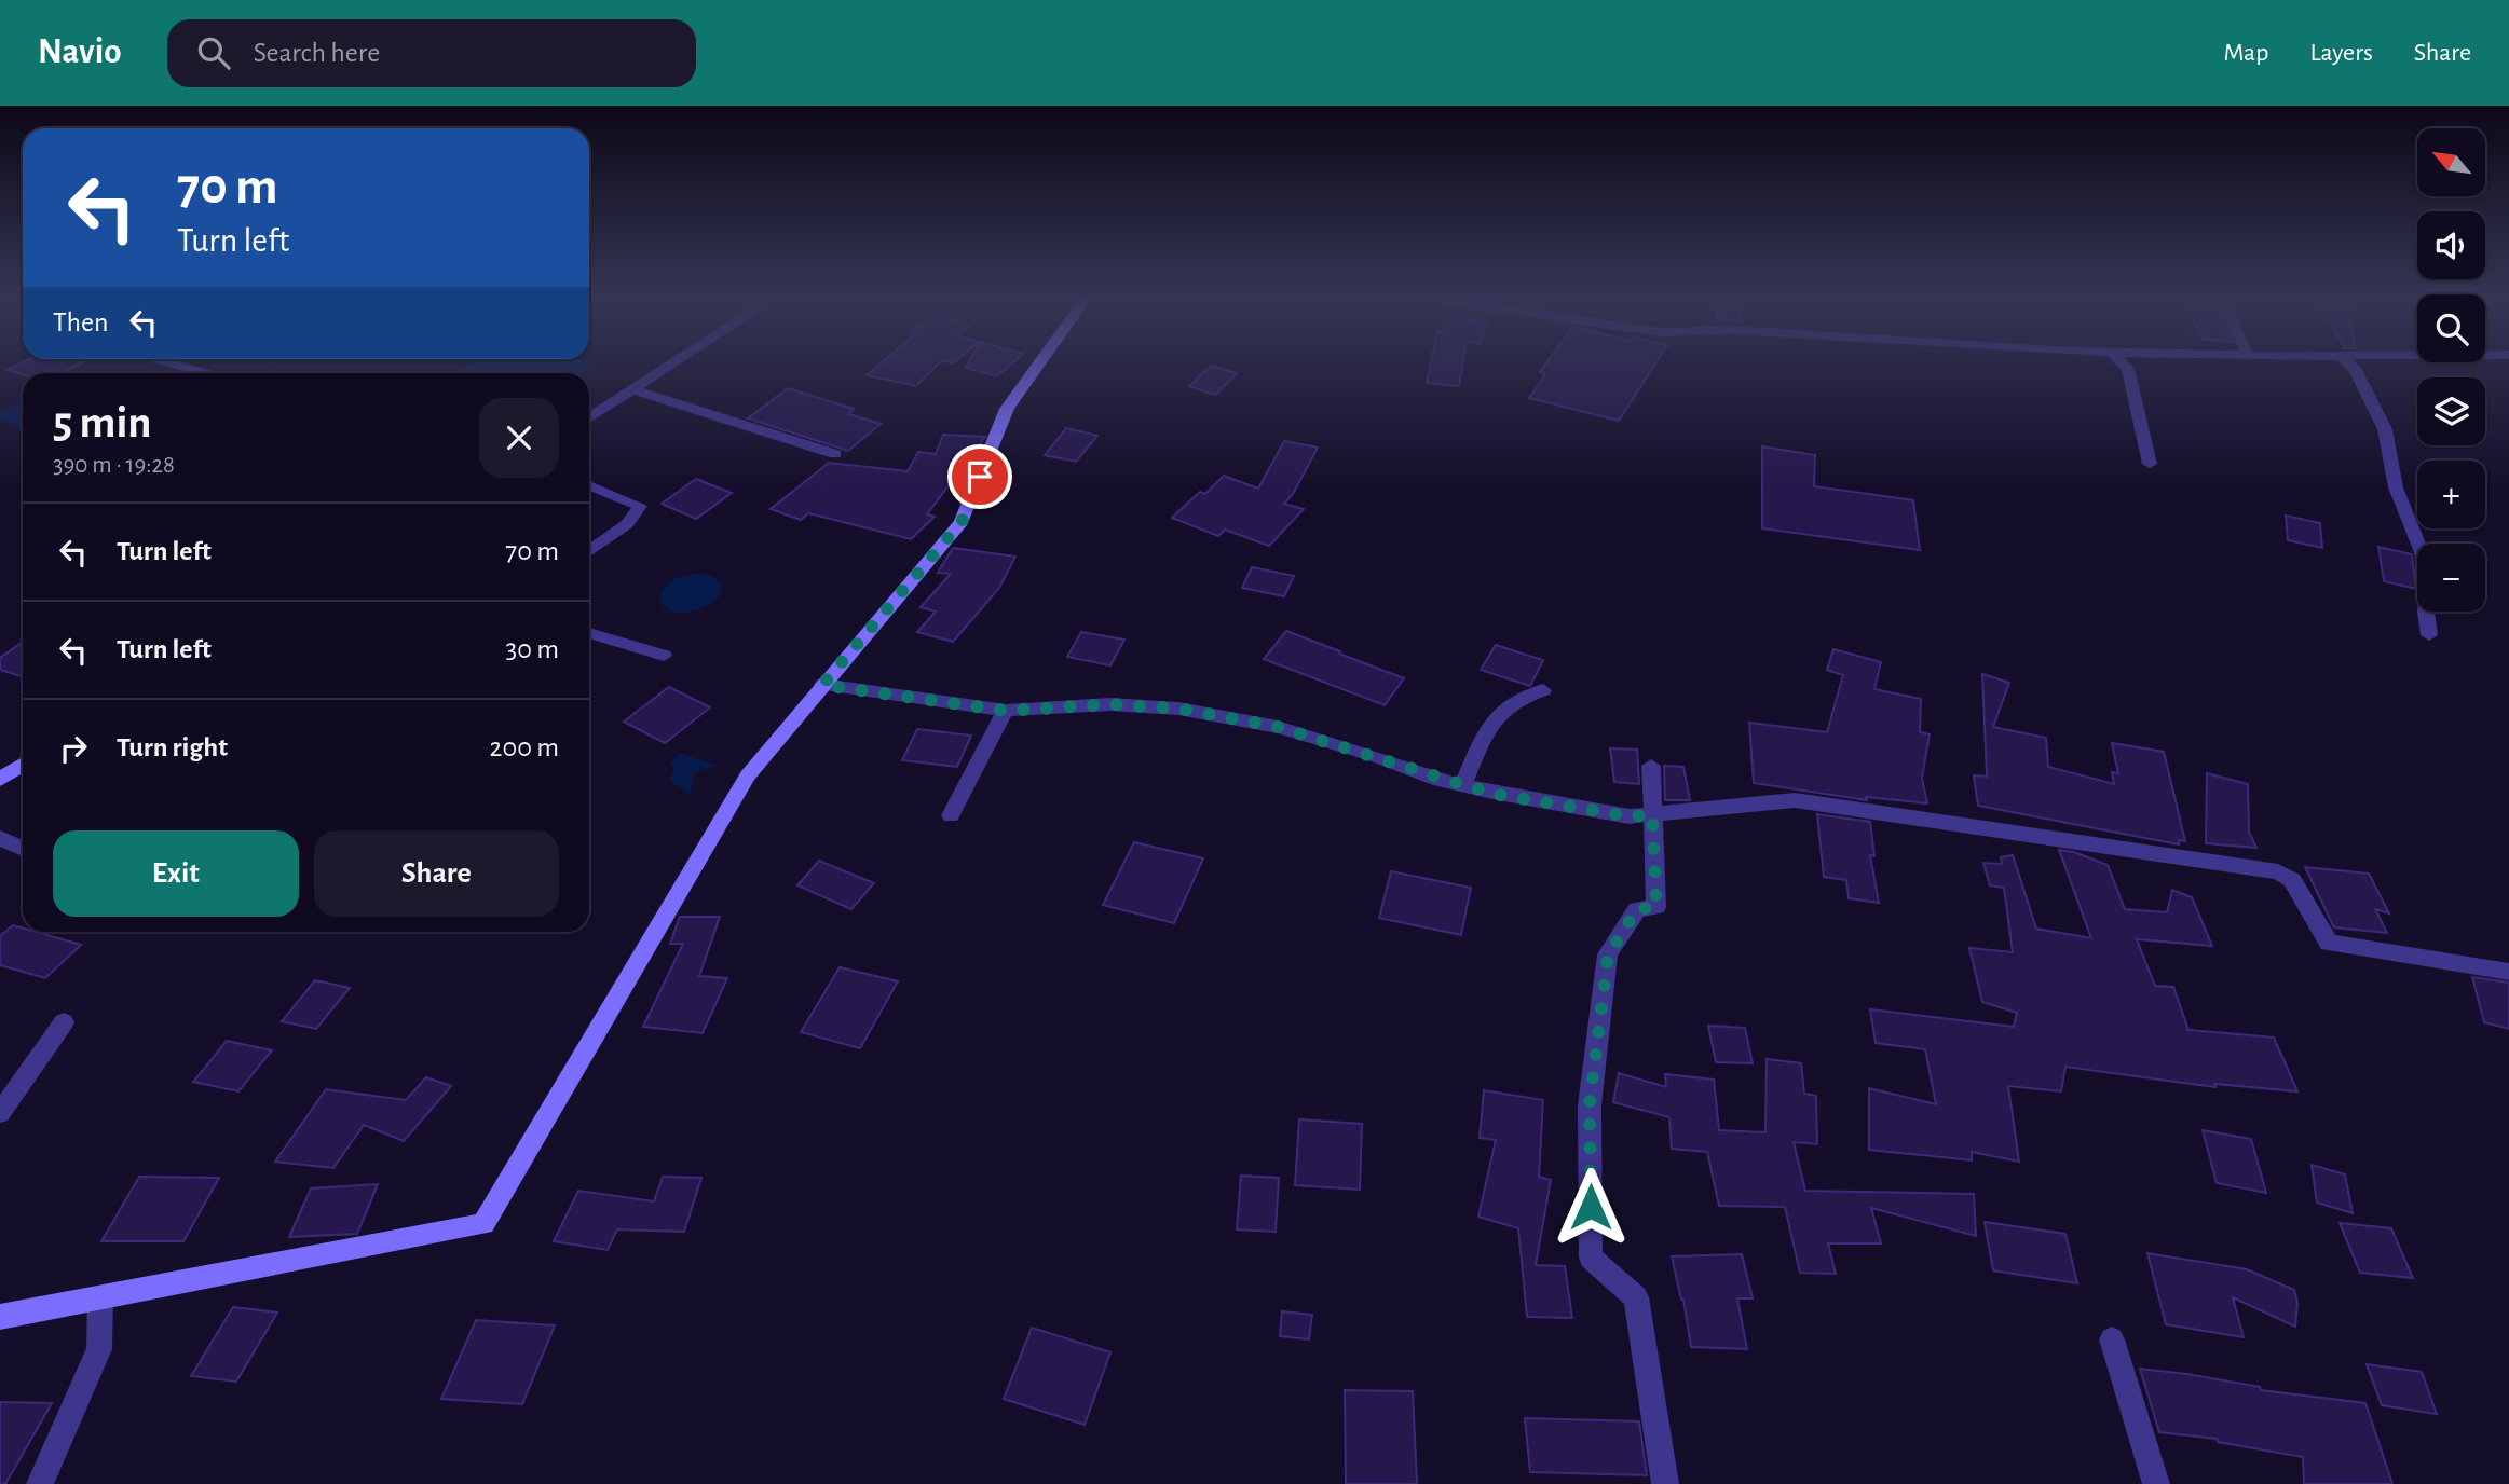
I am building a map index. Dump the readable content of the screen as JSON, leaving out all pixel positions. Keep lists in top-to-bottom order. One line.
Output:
{"north":"top left","page":{"header":"Navio","search":"Search here","nav":["Map","Layers","Share"],"map_buttons":["+","−"],"turn":["70 m","Turn left"],"then":"Then","heading":["5 min","390 m · 19:28"],"list":[{"name":"Turn left","value":"70 m"},{"name":"Turn left","value":"30 m"},{"name":"Turn right","value":"200 m"}],"buttons":["Exit","Share"]}}
